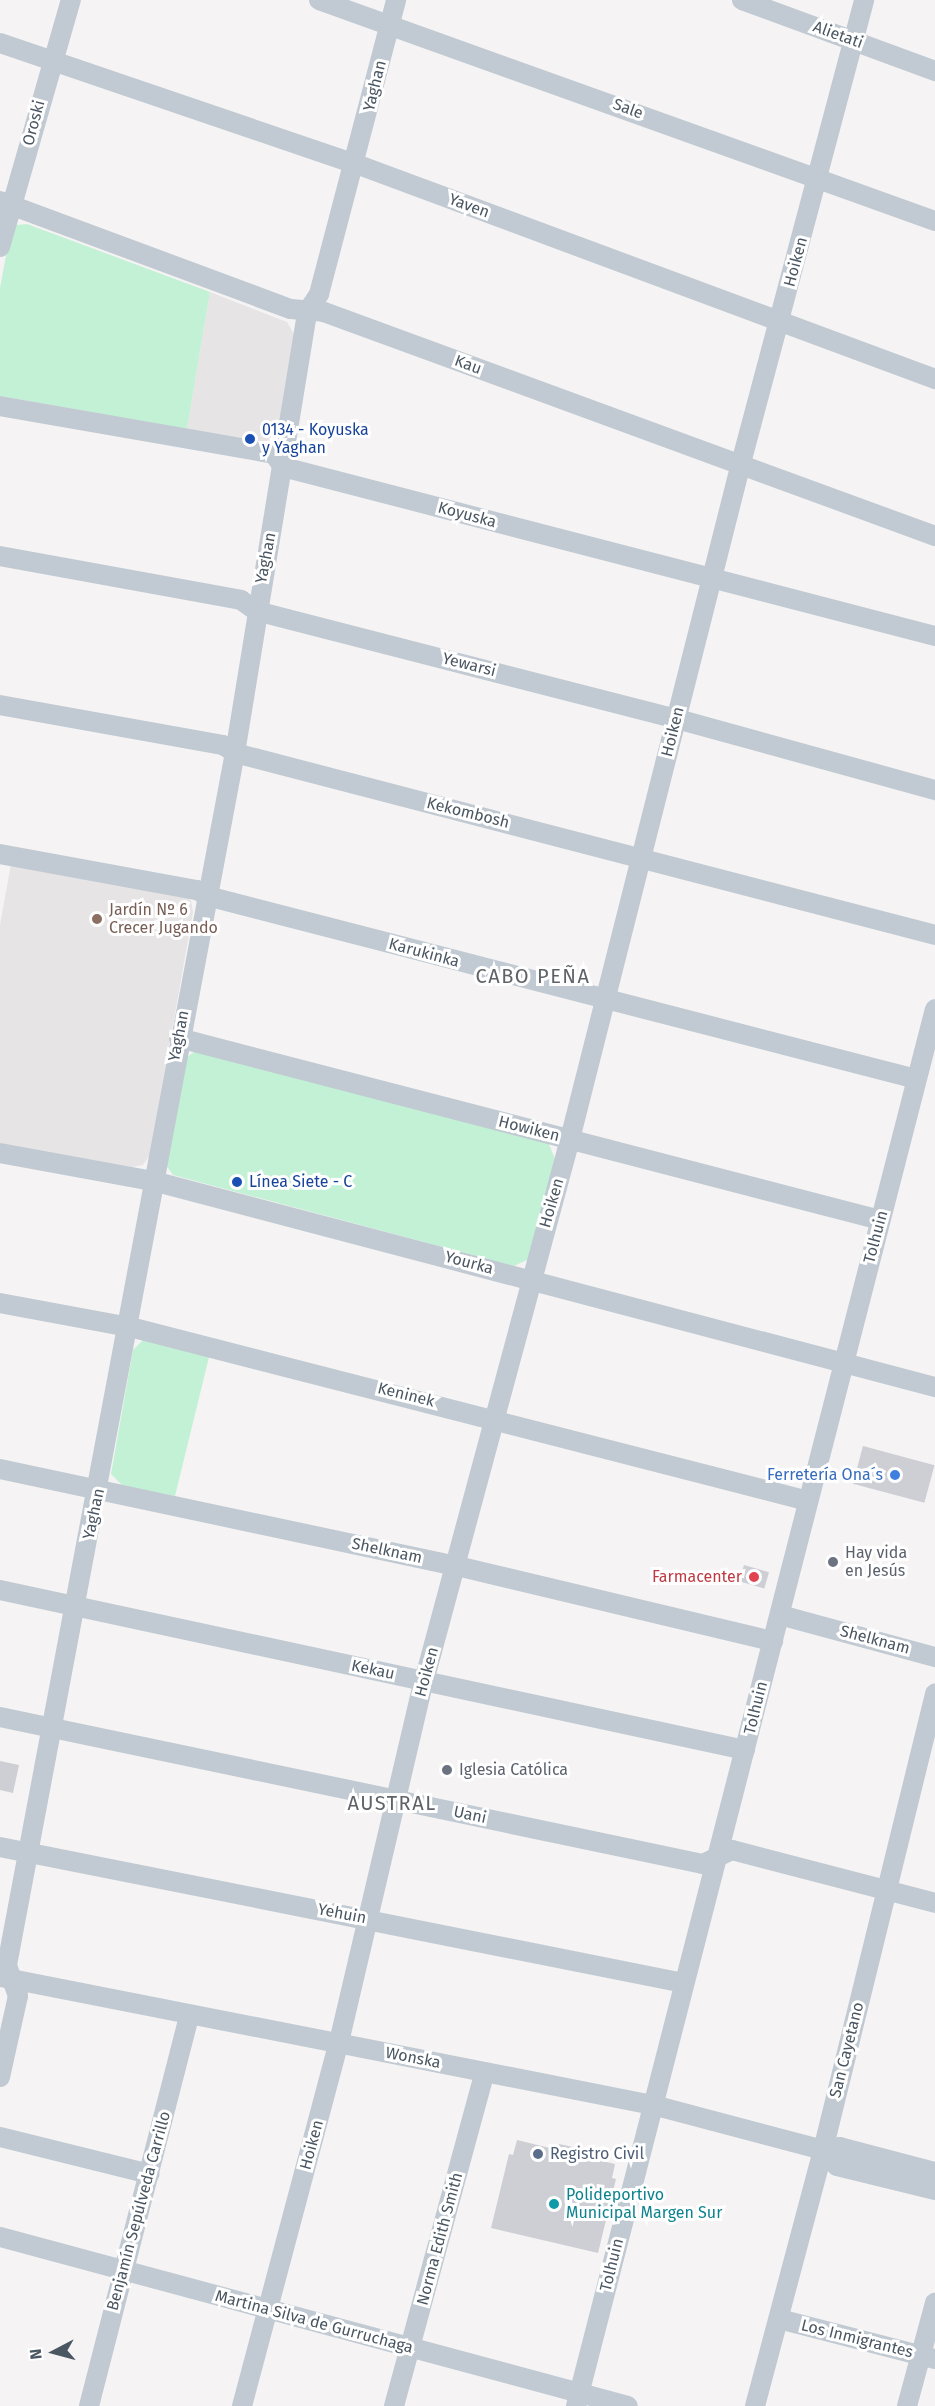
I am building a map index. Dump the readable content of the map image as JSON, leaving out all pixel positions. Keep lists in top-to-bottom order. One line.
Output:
{"streets":{"street":["Alietati","Yaghan","Sale","Oroski","Yaven","Hoiken","Kau","Koyuska","Yewarsi","Kekombosh","Karukinka","Howiken","Tolhuin","Yourka","Keninek","Shelknam","Kekau","Uani","Yehuin","San Cayetano","Wonska","Benjamín Sepúlveda Carrillo","Norma Edith Smith","Martina Silva de Gurruchaga","Los Inmigrantes"]},"crossings":[["Alietati","Hoiken"],["Yaghan","Sale"],["Yaghan","Yaven"],["Yaghan","Kau"],["Yaghan","Koyuska"],["Yaghan","Yewarsi"],["Yaghan","Kekombosh"],["Yaghan","Karukinka"],["Yaghan","Howiken"],["Yaghan","Yourka"],["Yaghan","Keninek"],["Yaghan","Shelknam"],["Yaghan","Kekau"],["Yaghan","Uani"],["Yaghan","Yehuin"],["Yaghan","Wonska"],["Sale","Hoiken"],["Oroski","Yaven"],["Oroski","Kau"],["Yaven","Hoiken"],["Hoiken","Kau"],["Hoiken","Koyuska"],["Hoiken","Yewarsi"],["Hoiken","Kekombosh"],["Hoiken","Karukinka"],["Hoiken","Howiken"],["Hoiken","Yourka"],["Hoiken","Keninek"],["Hoiken","Shelknam"],["Hoiken","Kekau"],["Hoiken","Uani"],["Hoiken","Yehuin"],["Hoiken","Wonska"],["Hoiken","Martina Silva de Gurruchaga"],["Karukinka","Tolhuin"],["Howiken","Tolhuin"],["Tolhuin","Yourka"],["Tolhuin","Keninek"],["Tolhuin","Shelknam"],["Tolhuin","Kekau"],["Tolhuin","Uani"],["Tolhuin","Yehuin"],["Tolhuin","Wonska"],["Tolhuin","Martina Silva de Gurruchaga"],["Uani","San Cayetano"],["San Cayetano","Wonska"],["San Cayetano","Los Inmigrantes"],["Wonska","Benjamín Sepúlveda Carrillo"],["Wonska","Norma Edith Smith"],["Benjamín Sepúlveda Carrillo","Martina Silva de Gurruchaga"],["Norma Edith Smith","Martina Silva de Gurruchaga"]],"districts":["CABO PEÑA","AUSTRAL"],"places":["0134 - Koyuska y Yaghan","Jardín Nº 6 Crecer Jugando","Línea Siete - C","Ferretería Ona´s","Hay vida en Jesús","Farmacenter","Iglesia Católica","Registro Civil","Polideportivo Municipal Margen Sur"],"north":"left"}
